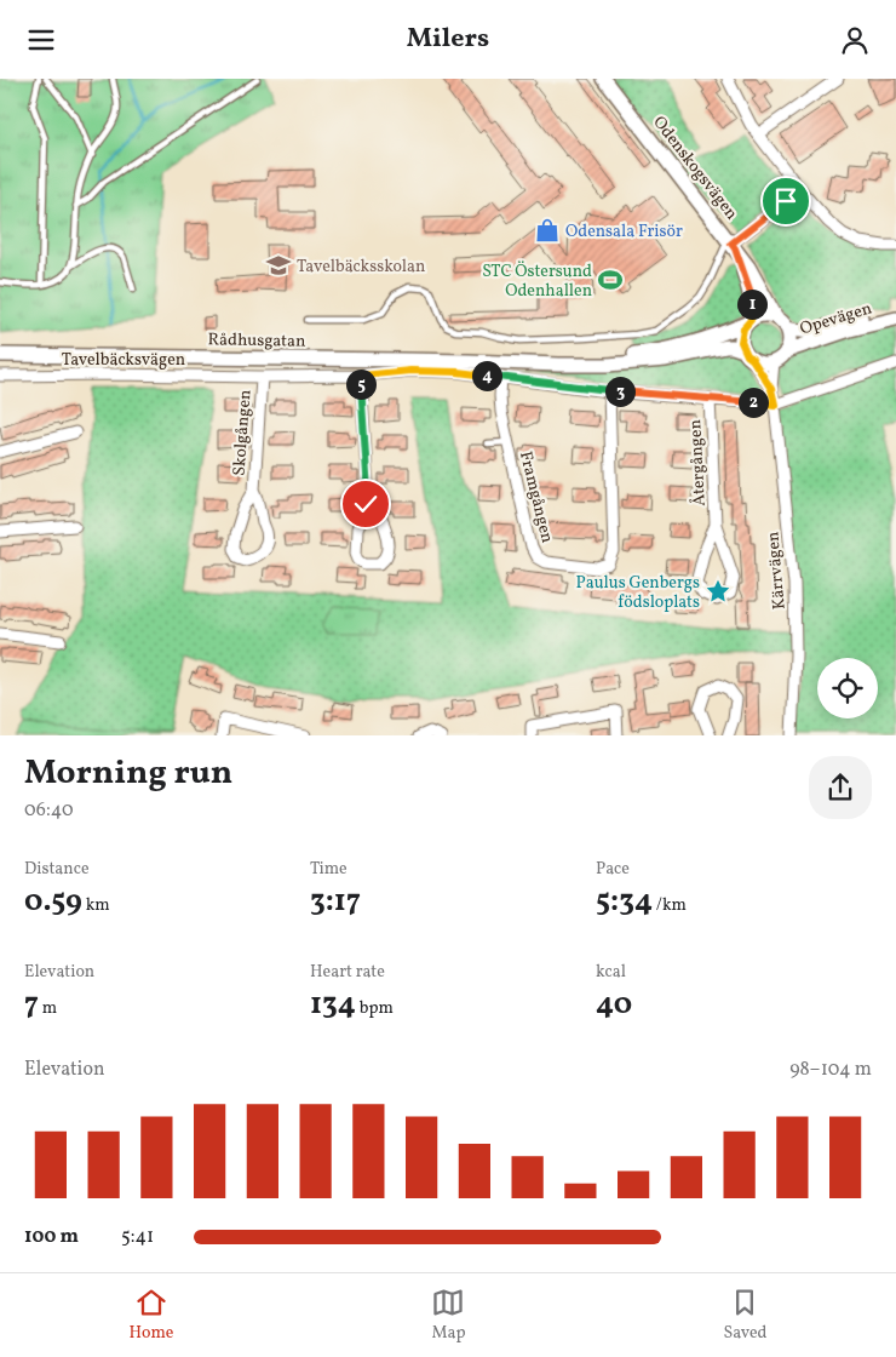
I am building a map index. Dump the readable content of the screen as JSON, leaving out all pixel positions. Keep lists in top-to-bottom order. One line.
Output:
{"streets":{"main road":["Odenskogsvägen","Opevägen","Rådhusgatan"],"street":["Tavelbäcksvägen","Skolgången","Återgången","Framgången","Kärrvägen"]},"crossings":[["Odenskogsvägen","Opevägen"],["Odenskogsvägen","Rådhusgatan"],["Opevägen","Rådhusgatan"],["Tavelbäcksvägen","Skolgången"],["Tavelbäcksvägen","Återgången"],["Tavelbäcksvägen","Framgången"],["Tavelbäcksvägen","Kärrvägen"]],"places":{"shop":["Odensala Frisör"],"school or university":["Tavelbäcksskolan"],"sports":["STC Östersund Odenhallen"],"place":["Paulus Genbergs födsloplats"]},"page":{"header":"Milers","pins":["1","4","5","3","2"],"heading":["Morning run","06:40"],"stats":[["Distance","0.59 km"],["Time","3:17"],["Pace","5:34 /km"],["Elevation","7 m"],["Heart rate","134 bpm"],["kcal","40"]],"chart":["Elevation","98–104 m"],"list":[{"name":"100 m","note":"5:41"}],"tabs":["Home","Map","Saved"]}}
